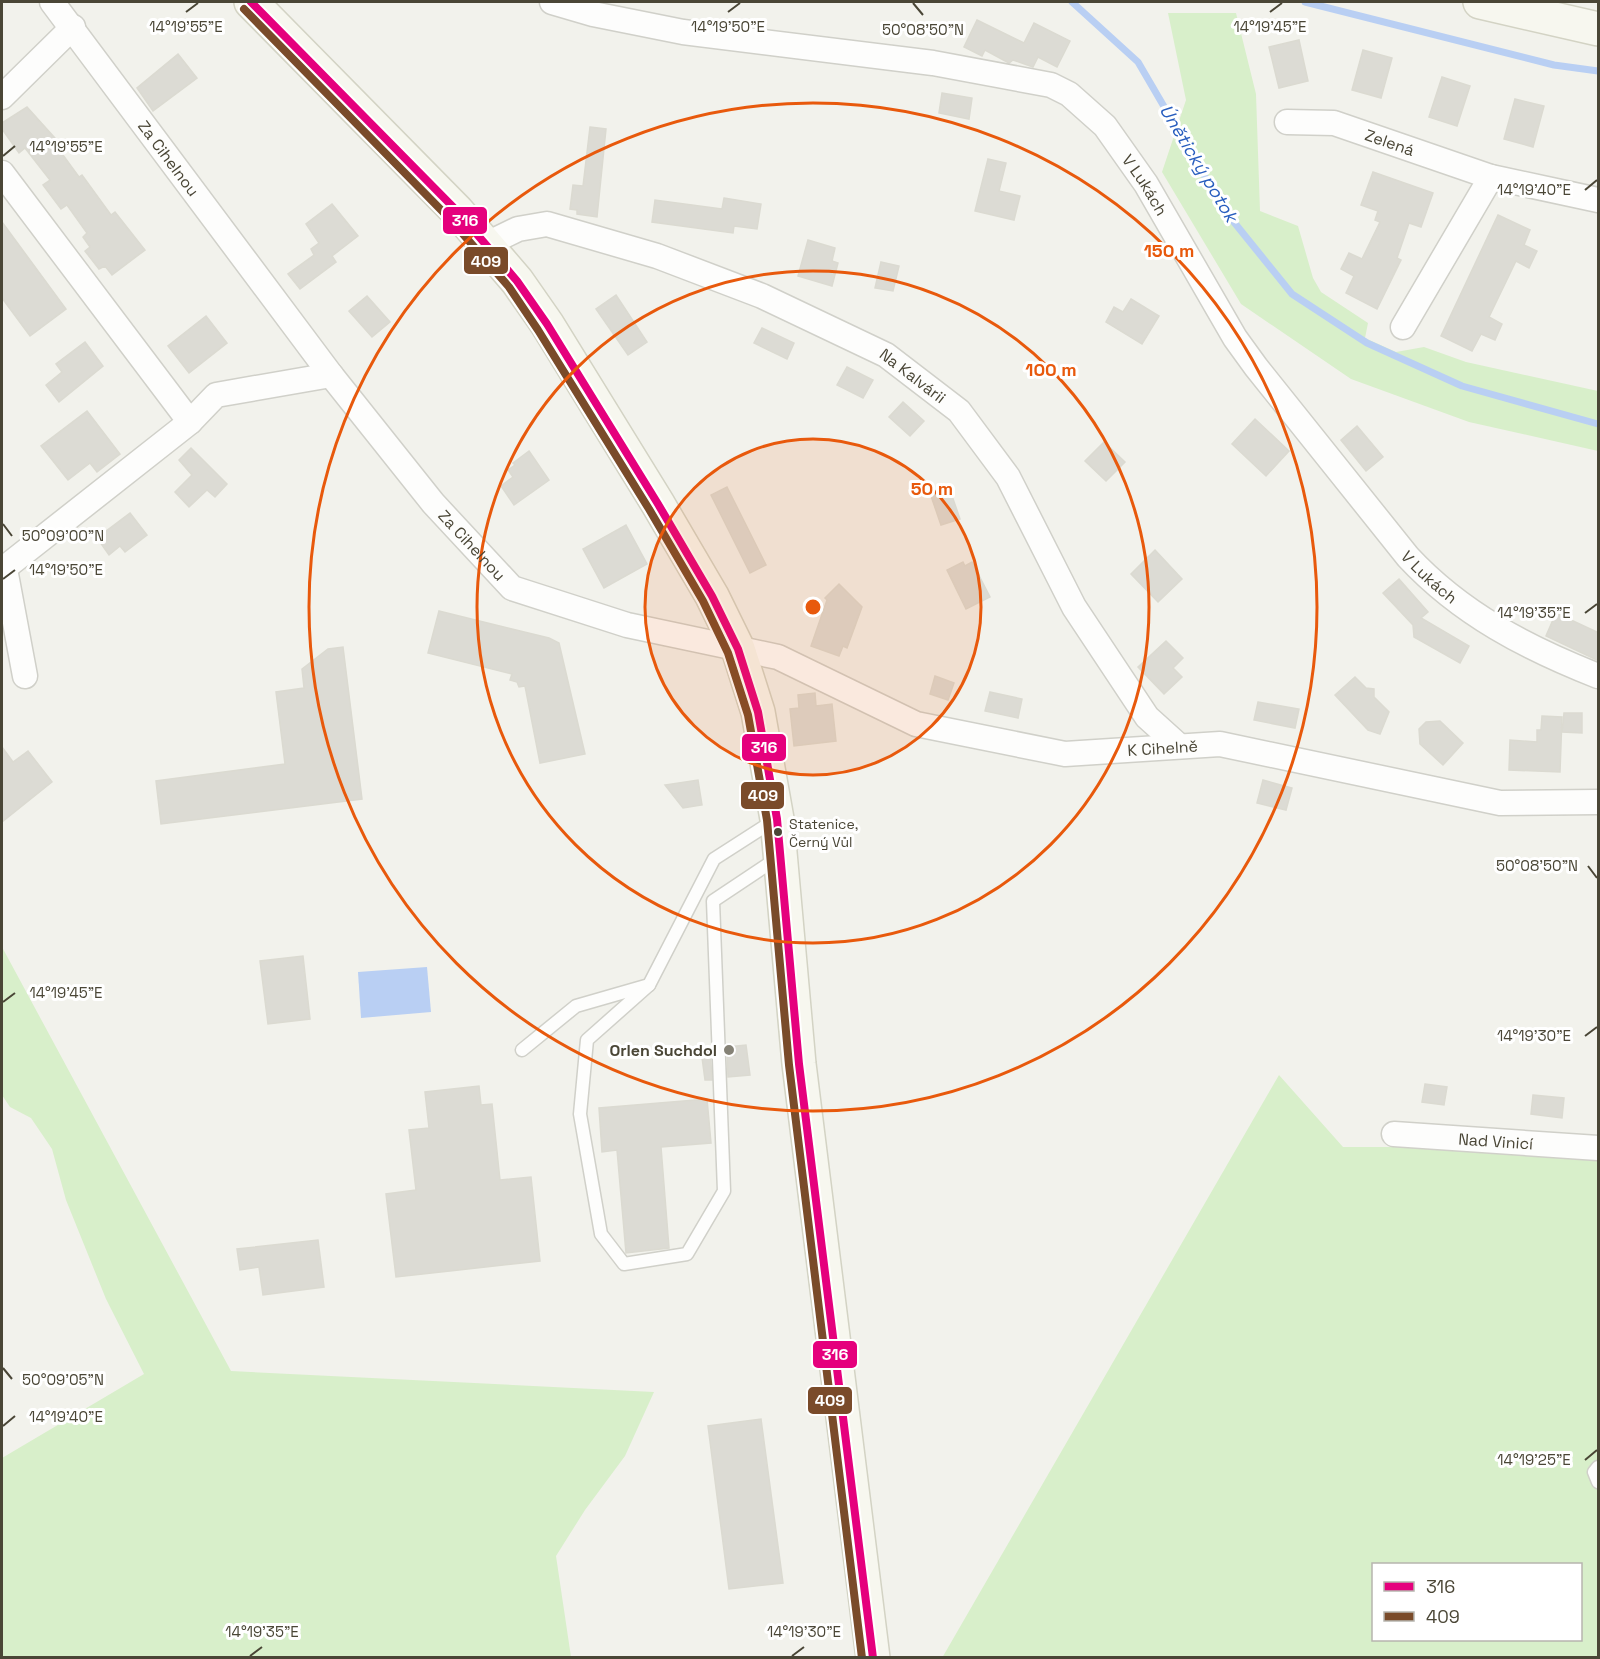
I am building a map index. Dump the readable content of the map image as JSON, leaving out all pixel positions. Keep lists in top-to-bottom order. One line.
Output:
{"streets":{"street":["Zelená","Za Cihelnou","V Lukách","Na Kalvárii","K Cihelně","Nad Vinicí"]},"crossings":[["Za Cihelnou","K Cihelně"],["Na Kalvárii","K Cihelně"]],"water":["Únětický potok"],"places":["Statenice, Černý Vůl","Orlen Suchdol"],"lines":["transit line 316","transit line 409"],"legend":["316","409"],"coordinates":["14°19'55\"E","14°19'50\"E","14°19'45\"E","50°08'50\"N","14°19'40\"E","50°09'00\"N","14°19'35\"E","14°19'30\"E","50°09'05\"N","14°19'25\"E"],"rings":["150 m","100 m","50 m"]}
